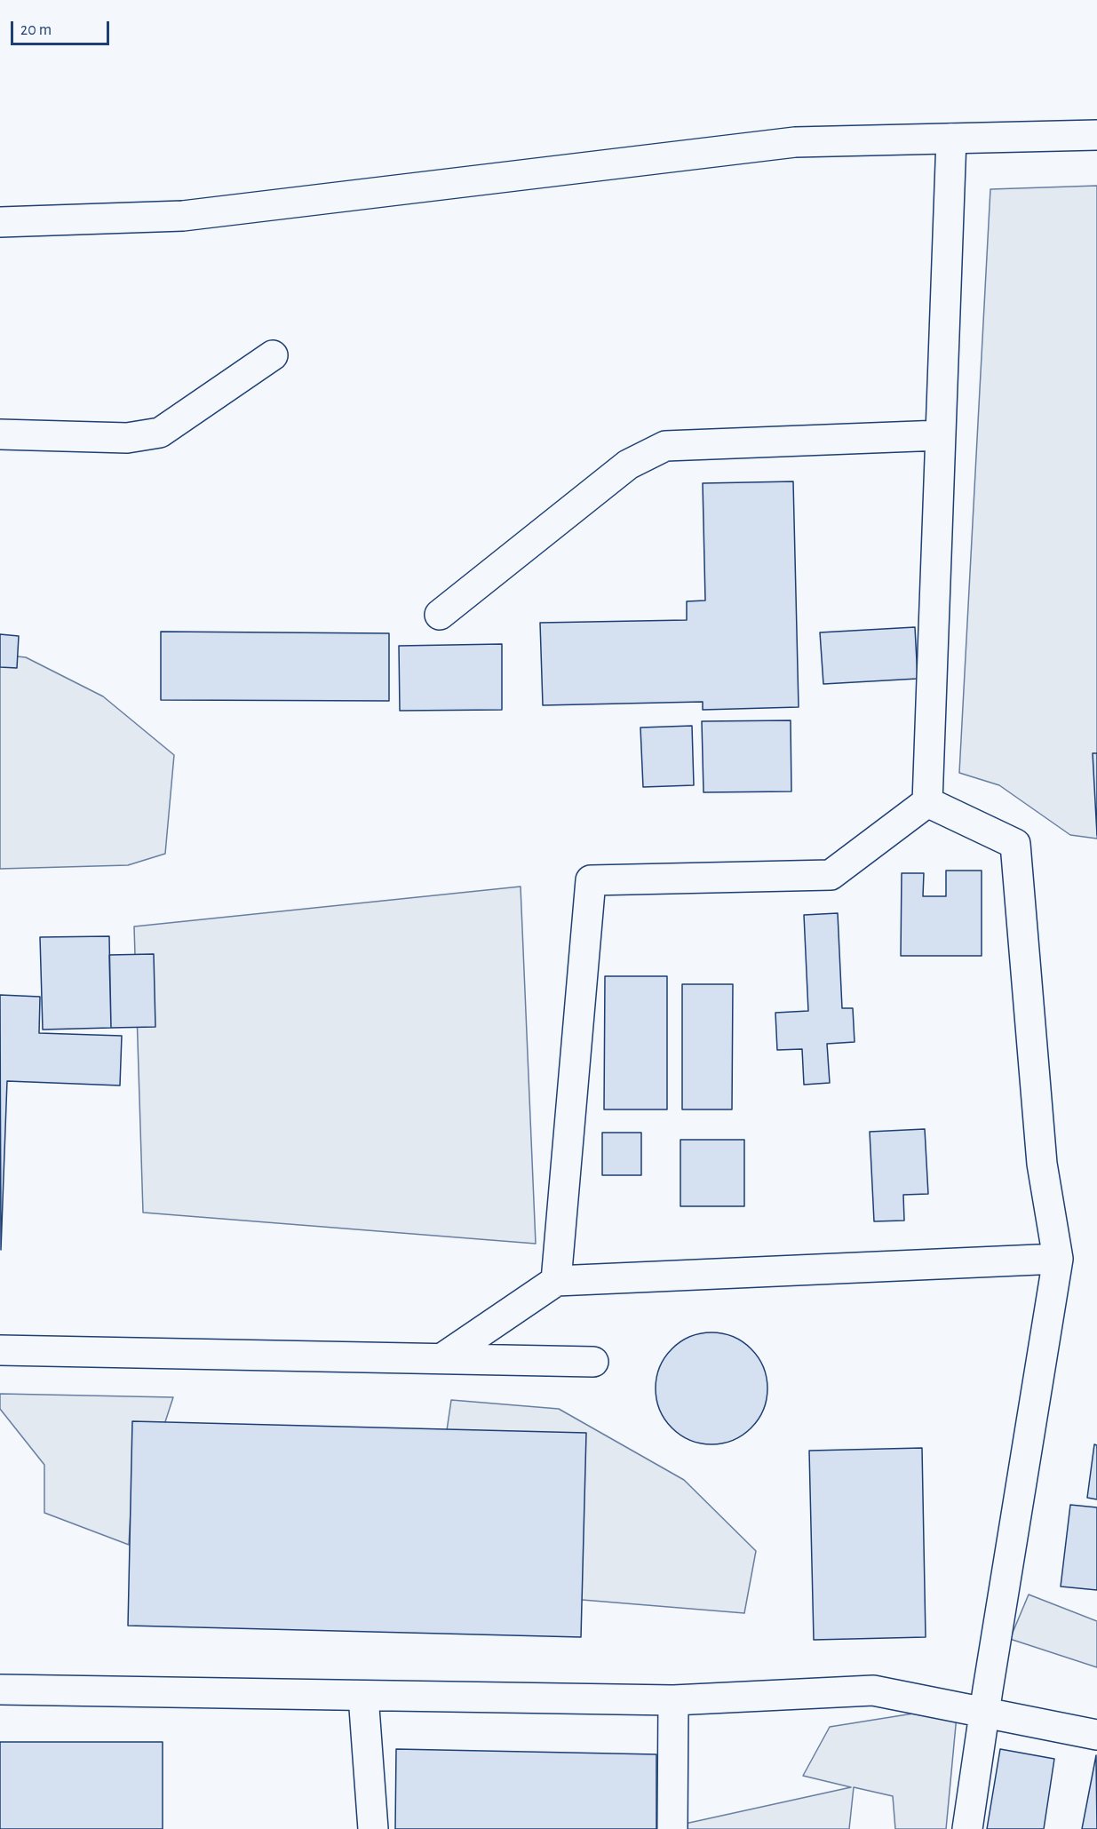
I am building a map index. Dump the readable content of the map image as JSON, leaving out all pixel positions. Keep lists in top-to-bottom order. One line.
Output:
{"scale_bar":"20 m"}
